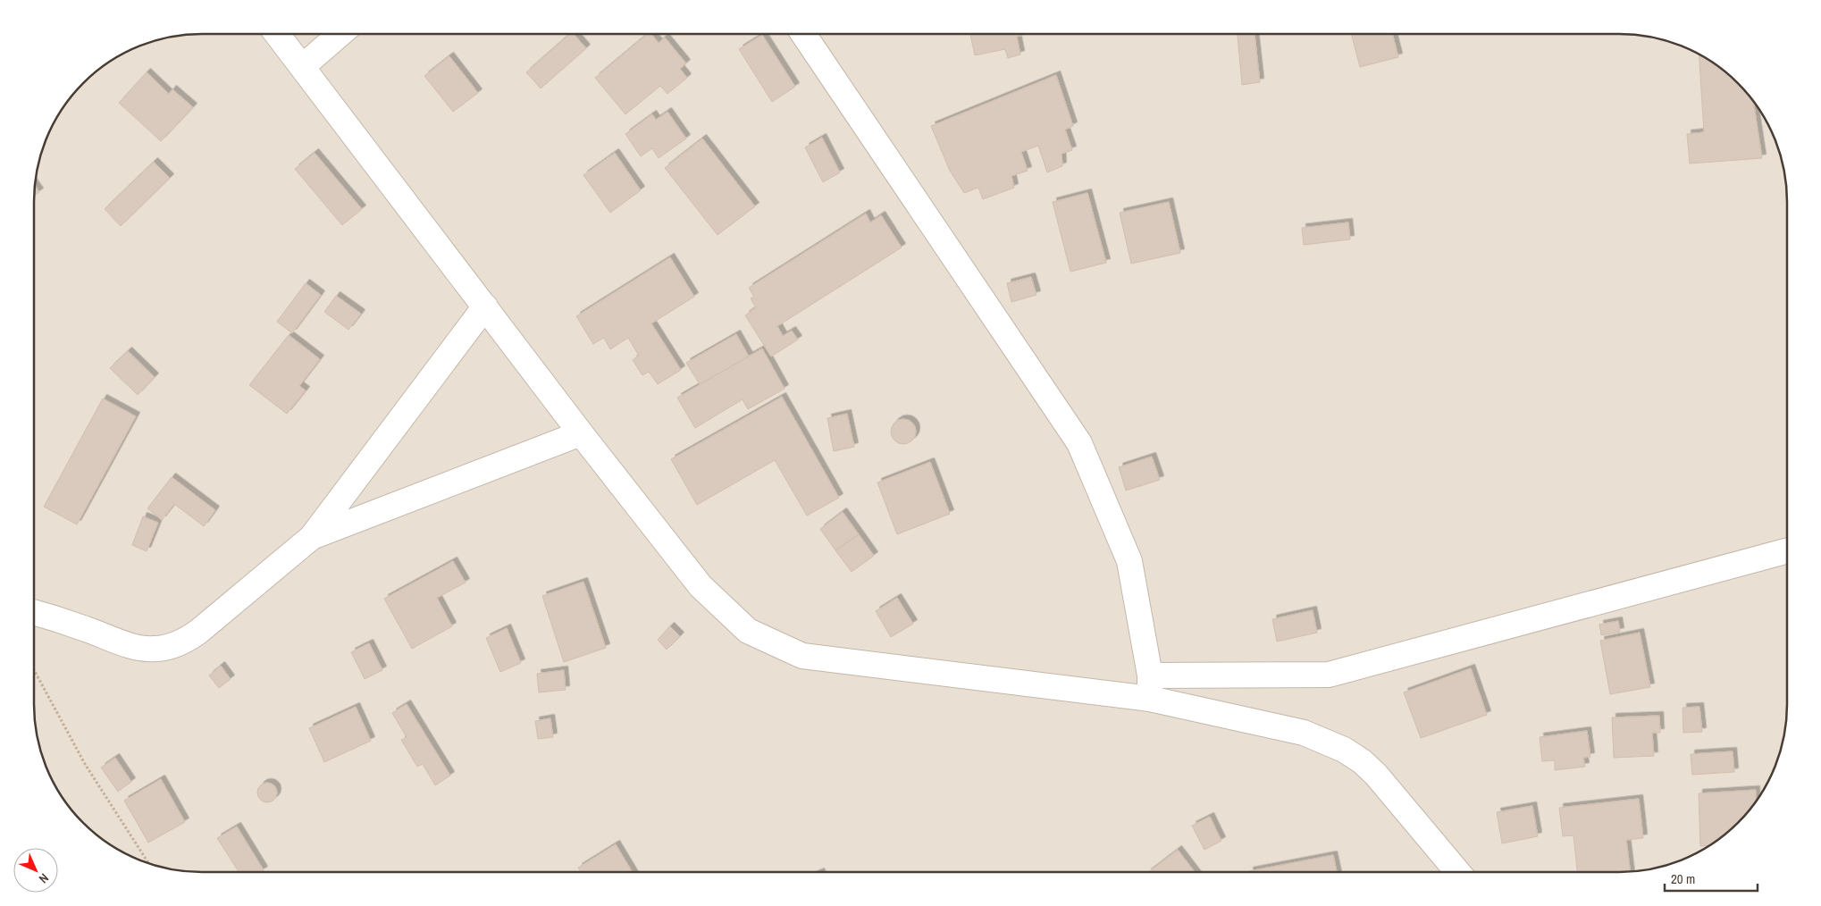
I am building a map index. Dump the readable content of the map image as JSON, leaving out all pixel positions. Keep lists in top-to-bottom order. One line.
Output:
{"scale_bar":"20 m","north":"bottom right"}
